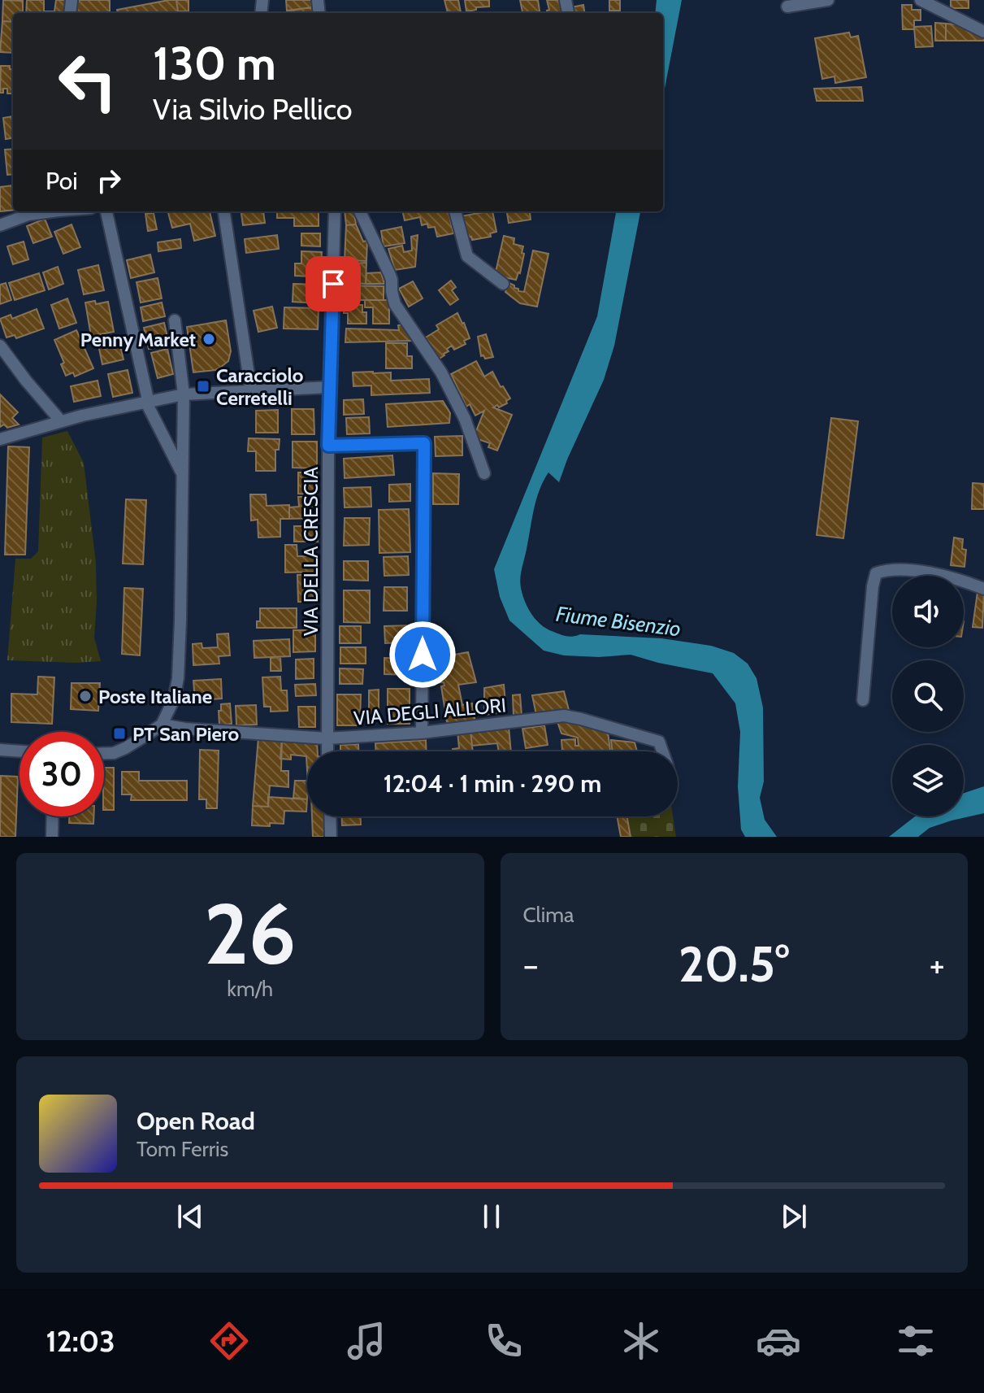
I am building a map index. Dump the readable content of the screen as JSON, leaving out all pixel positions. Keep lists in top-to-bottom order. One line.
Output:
{"streets":{"street":["VIA DELLA CRESCIA","VIA DEGLI ALLORI"]},"crossings":[["VIA DELLA CRESCIA","VIA DEGLI ALLORI"]],"water":["Fiume Bisenzio"],"places":{"other":["Penny Market","Poste Italiane"],"transit":["Caracciolo Cerretelli","PT San Piero"]},"page":{"turn":["130 m","Via Silvio Pellico"],"then":"Poi","limit":"30","trip":"12:04 · 1 min · 290 m","tile":[["26","km/h"],"Clima"],"heat":["−","20.5°","+"],"song":["Open Road","Tom Ferris"],"tabs":"12:03"}}
